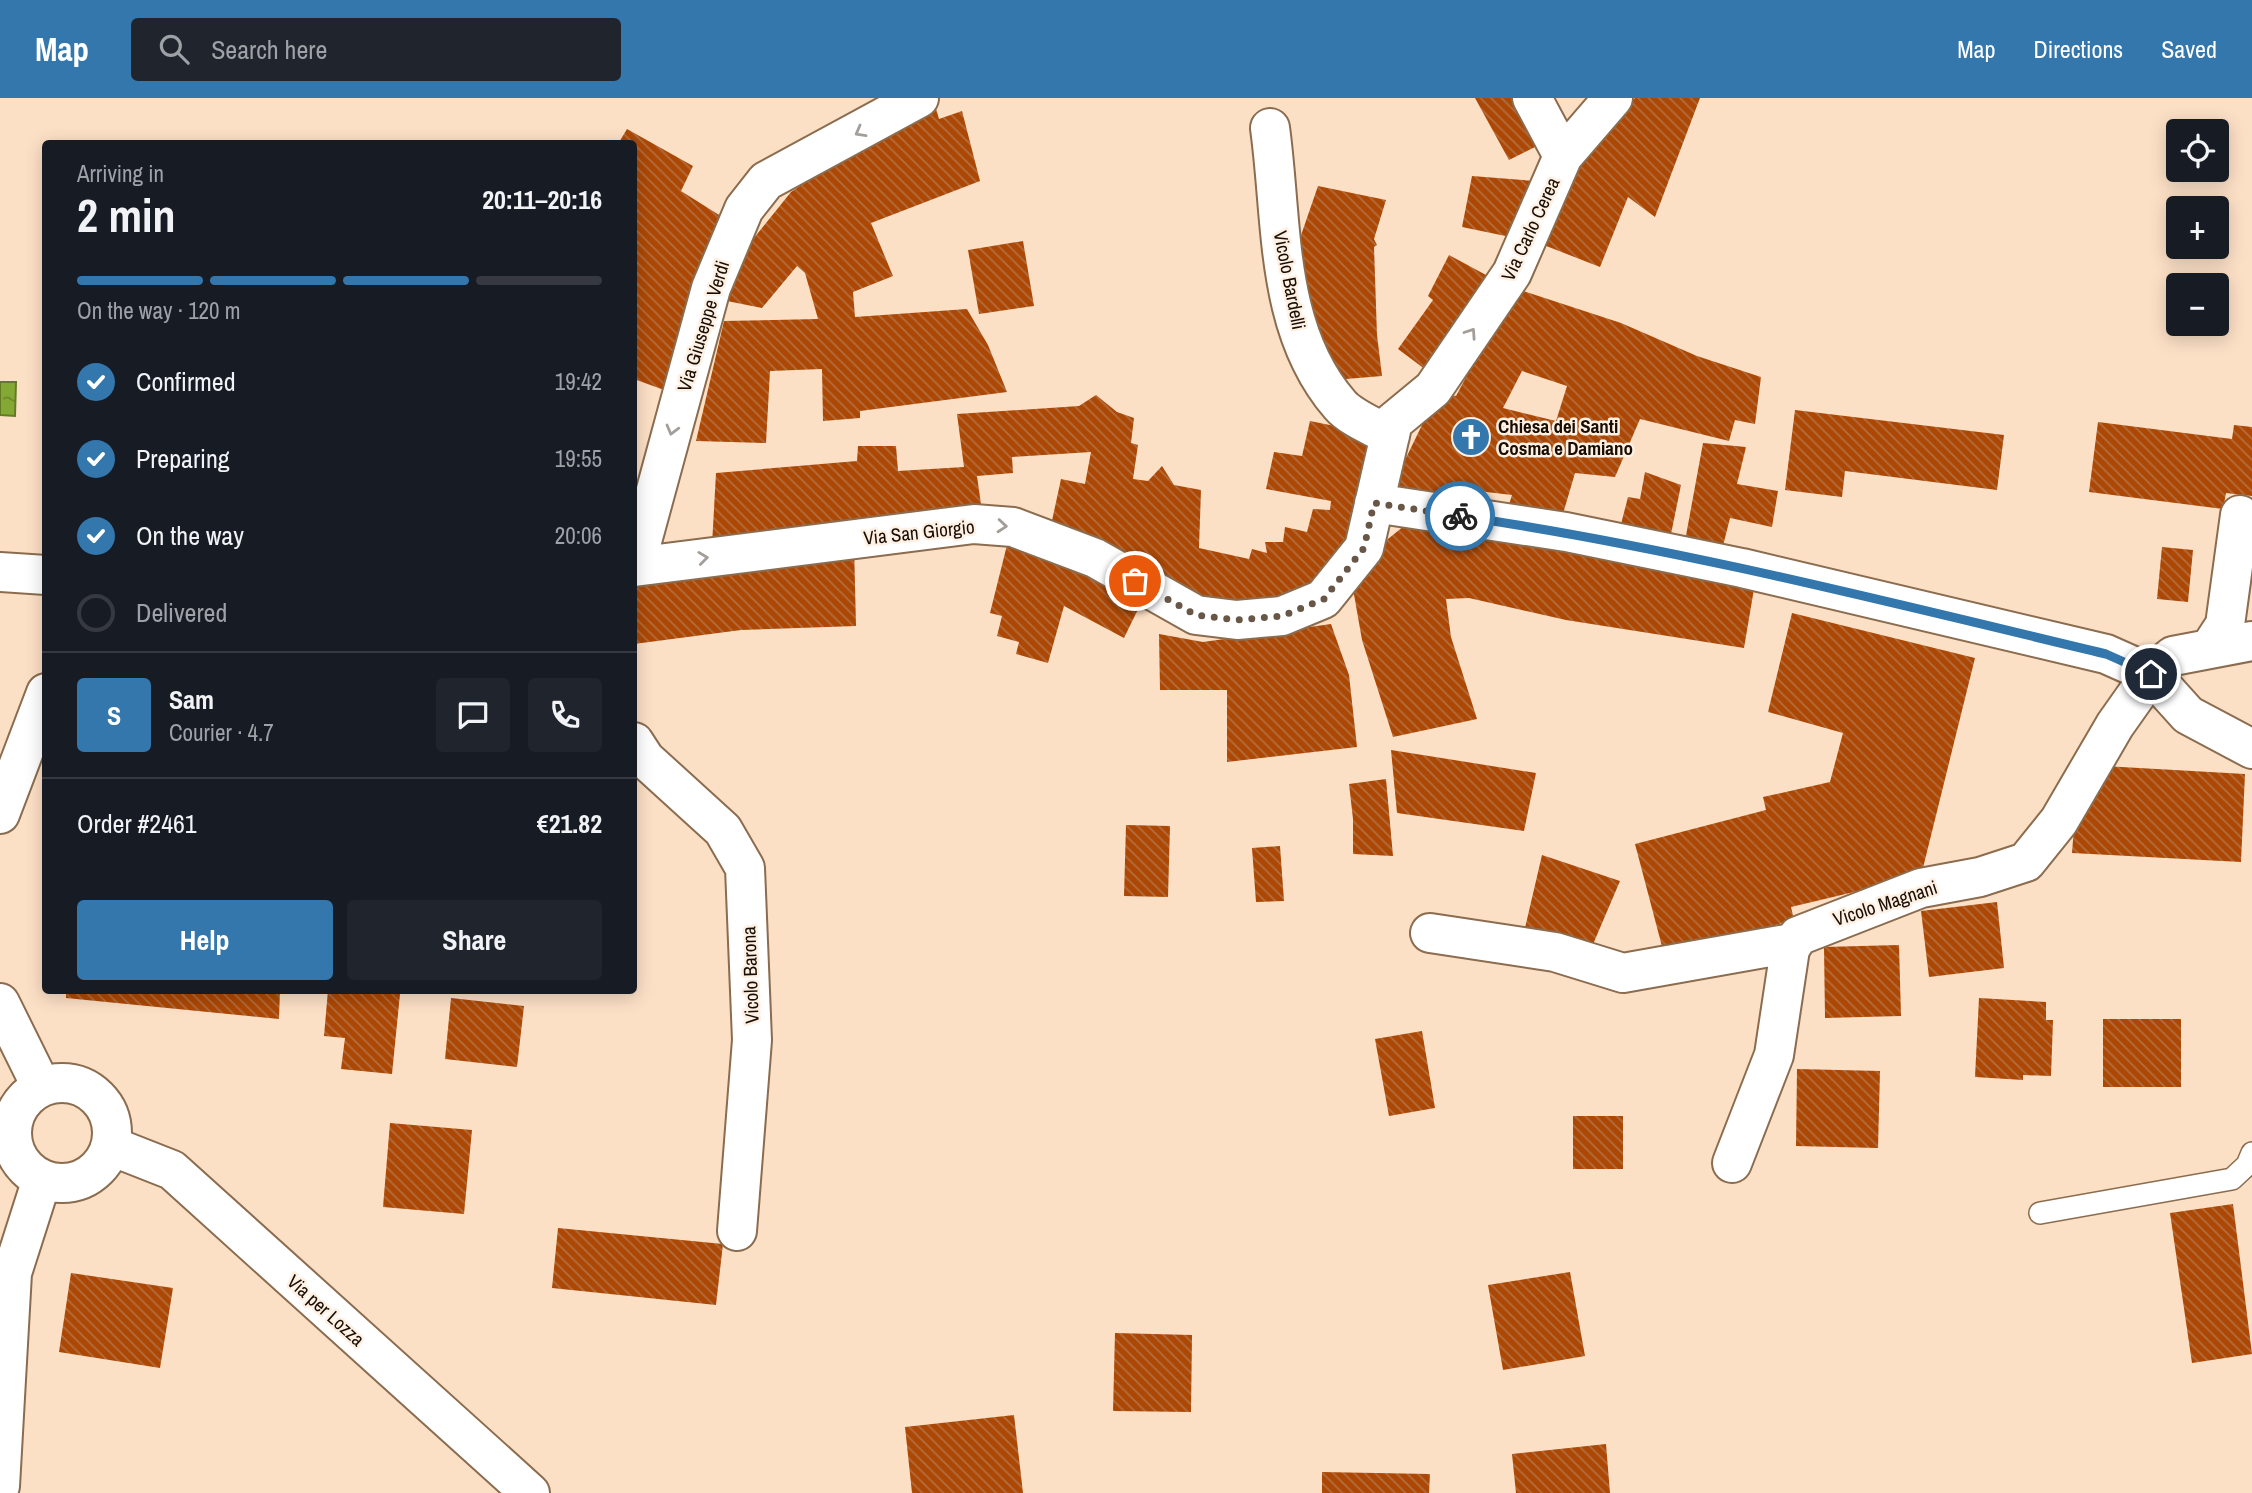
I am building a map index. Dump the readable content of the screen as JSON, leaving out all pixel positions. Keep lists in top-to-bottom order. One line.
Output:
{"streets":{"street":["Via Carlo Cerea","Vicolo Bardelli","Via Giuseppe Verdi","Via San Giorgio","Vicolo Magnani","Vicolo Barona","Via per Lozza"]},"crossings":[["Via Carlo Cerea","Vicolo Bardelli"],["Via Carlo Cerea","Via San Giorgio"],["Vicolo Bardelli","Via San Giorgio"]],"one_way":["Via Carlo Cerea","Via Giuseppe Verdi","Via San Giorgio"],"places":{"church":["Chiesa dei Santi Cosma e Damiano"]},"page":{"header":"Map","search":"Search here","nav":["Map","Directions","Saved"],"map_buttons":["+","−"],"heading":["2 min","Arriving in","20:11–20:16"],"panel":["Sam","Courier · 4.7","Order #2461","€21.82"],"bar":"On the way · 120 m","list":[["Confirmed","19:42"],["Preparing","19:55"],["On the way","20:06"],"Delivered"],"round":"S","buttons":["Help","Share"]}}
